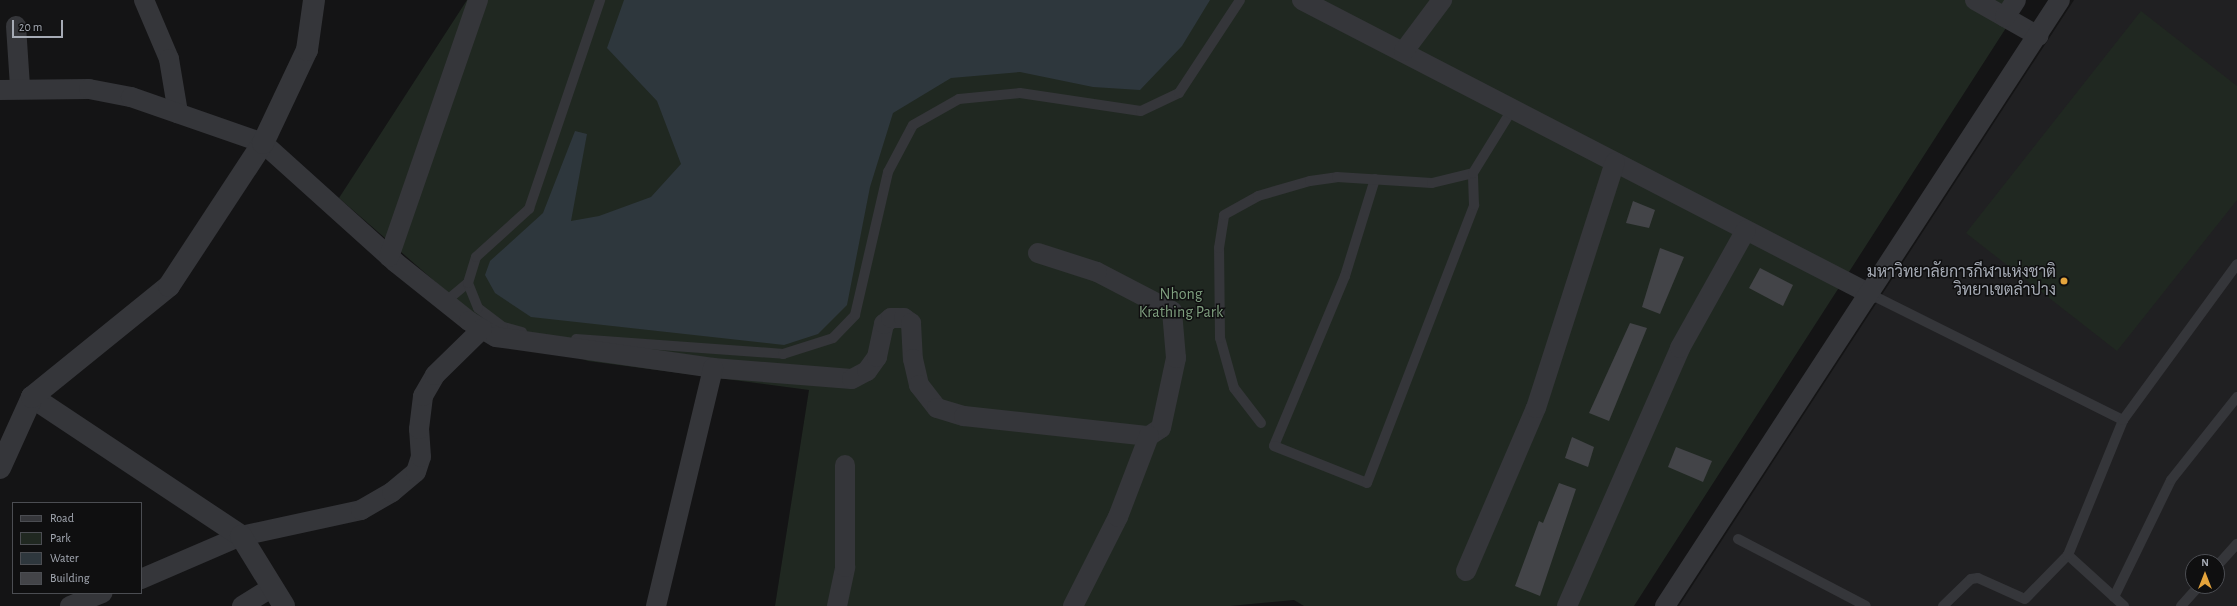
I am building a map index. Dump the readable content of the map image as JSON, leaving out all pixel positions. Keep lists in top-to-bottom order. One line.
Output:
{"parks":["Nhong Krathing Park"],"places":["มหาวิทยาลัยการกีฬาแห่งชาติ วิทยาเขตลำปาง"],"legend":["Road","Park","Water","Building"],"scale_bar":"20 m","north":"top"}
